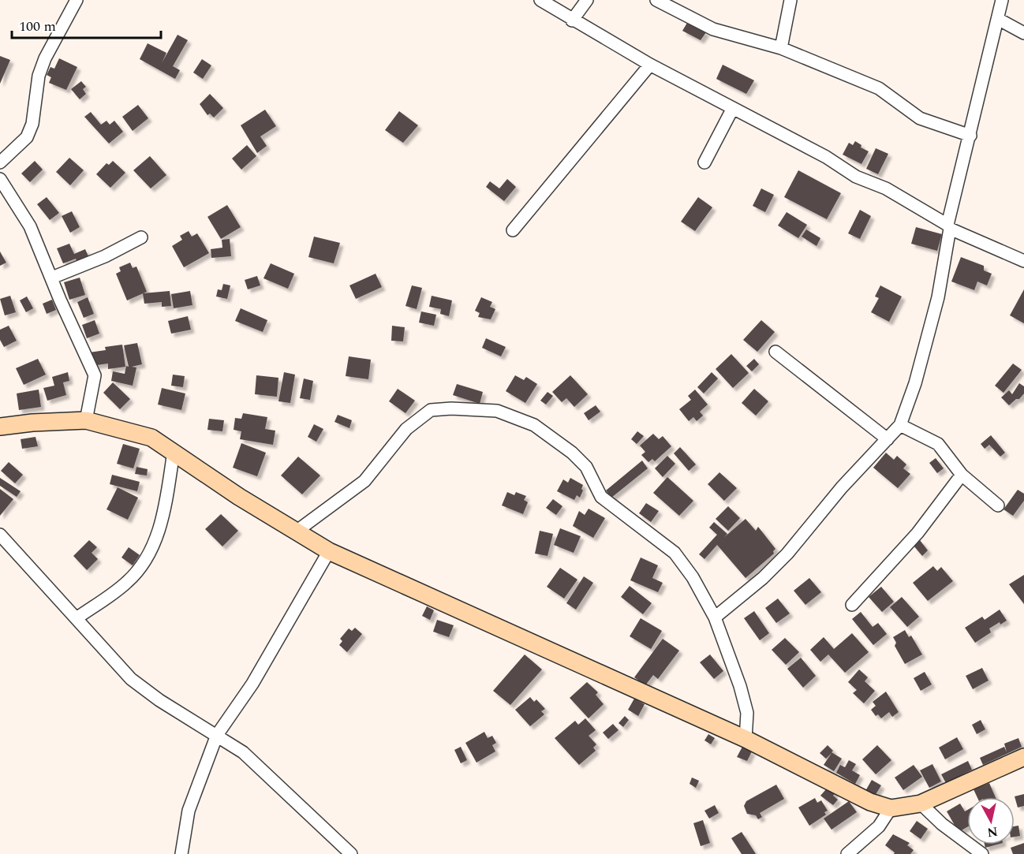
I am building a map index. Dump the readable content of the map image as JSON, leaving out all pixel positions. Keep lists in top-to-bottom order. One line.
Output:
{"scale_bar":"100 m","north":"bottom"}
